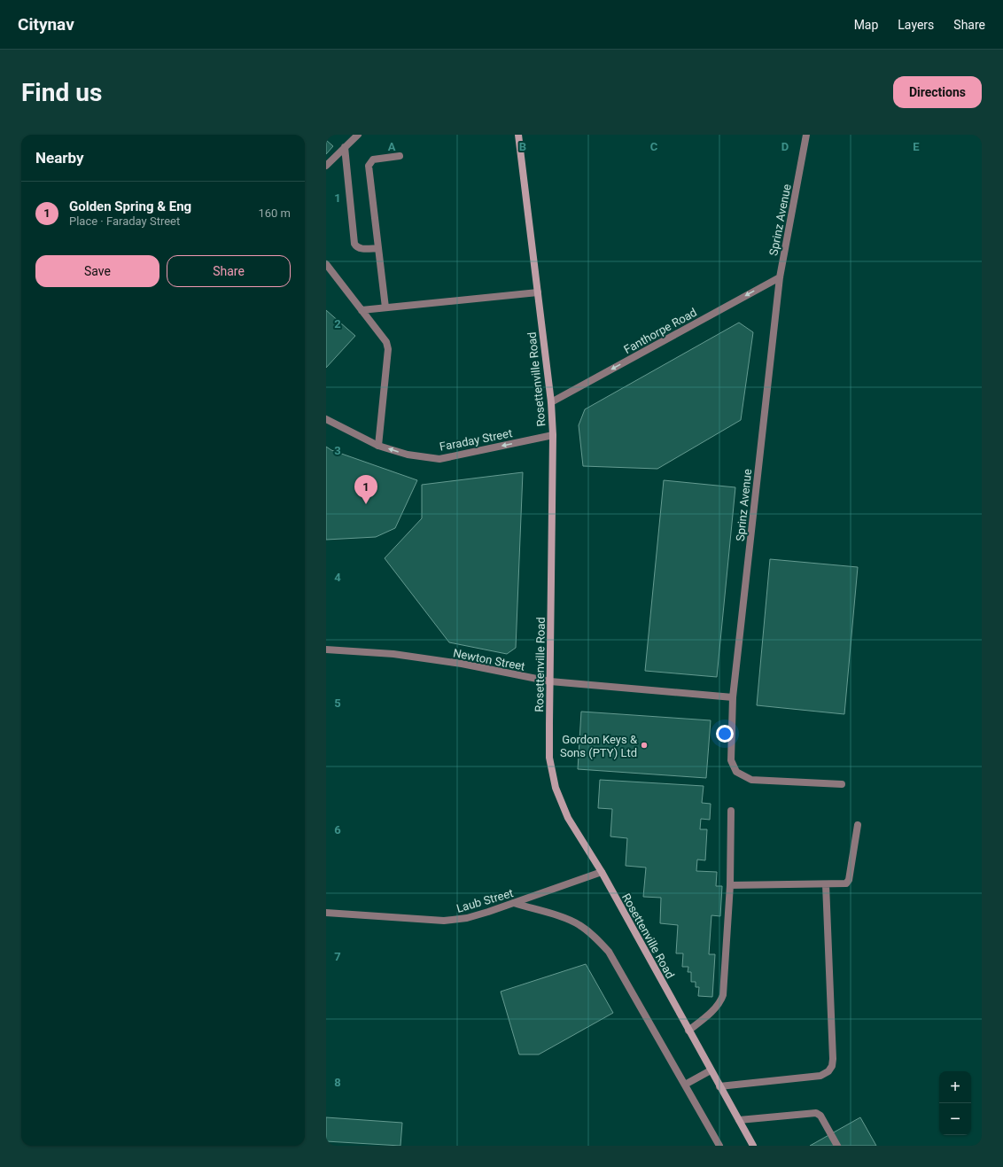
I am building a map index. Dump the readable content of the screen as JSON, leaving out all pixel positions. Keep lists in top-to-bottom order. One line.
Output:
{"streets":{"main road":["Rosettenville Road"],"street":["Sprinz Avenue","Fanthorpe Road","Faraday Street","Newton Street","Laub Street"]},"crossings":[["Sprinz Avenue","Fanthorpe Road"],["Sprinz Avenue","Newton Street"],["Fanthorpe Road","Rosettenville Road"],["Rosettenville Road","Faraday Street"],["Rosettenville Road","Newton Street"],["Rosettenville Road","Laub Street"]],"one_way":["Fanthorpe Road","Faraday Street"],"places":["Gordon Keys & Sons (PTY) Ltd"],"page":{"header":"Citynav","nav":["Map","Layers","Share"],"buttons":["Directions",["Save","Share"]],"title":"Find us","heading":"Nearby","list":[{"mark":"1","name":"Golden Spring & Eng","note":"Place · Faraday Street","value":"160 m"}],"pins":"1","map_buttons":["+","−"]},"grid":{"columns":["A","B","C","D","E"],"rows":["1","2","3","4","5","6","7","8"]}}
